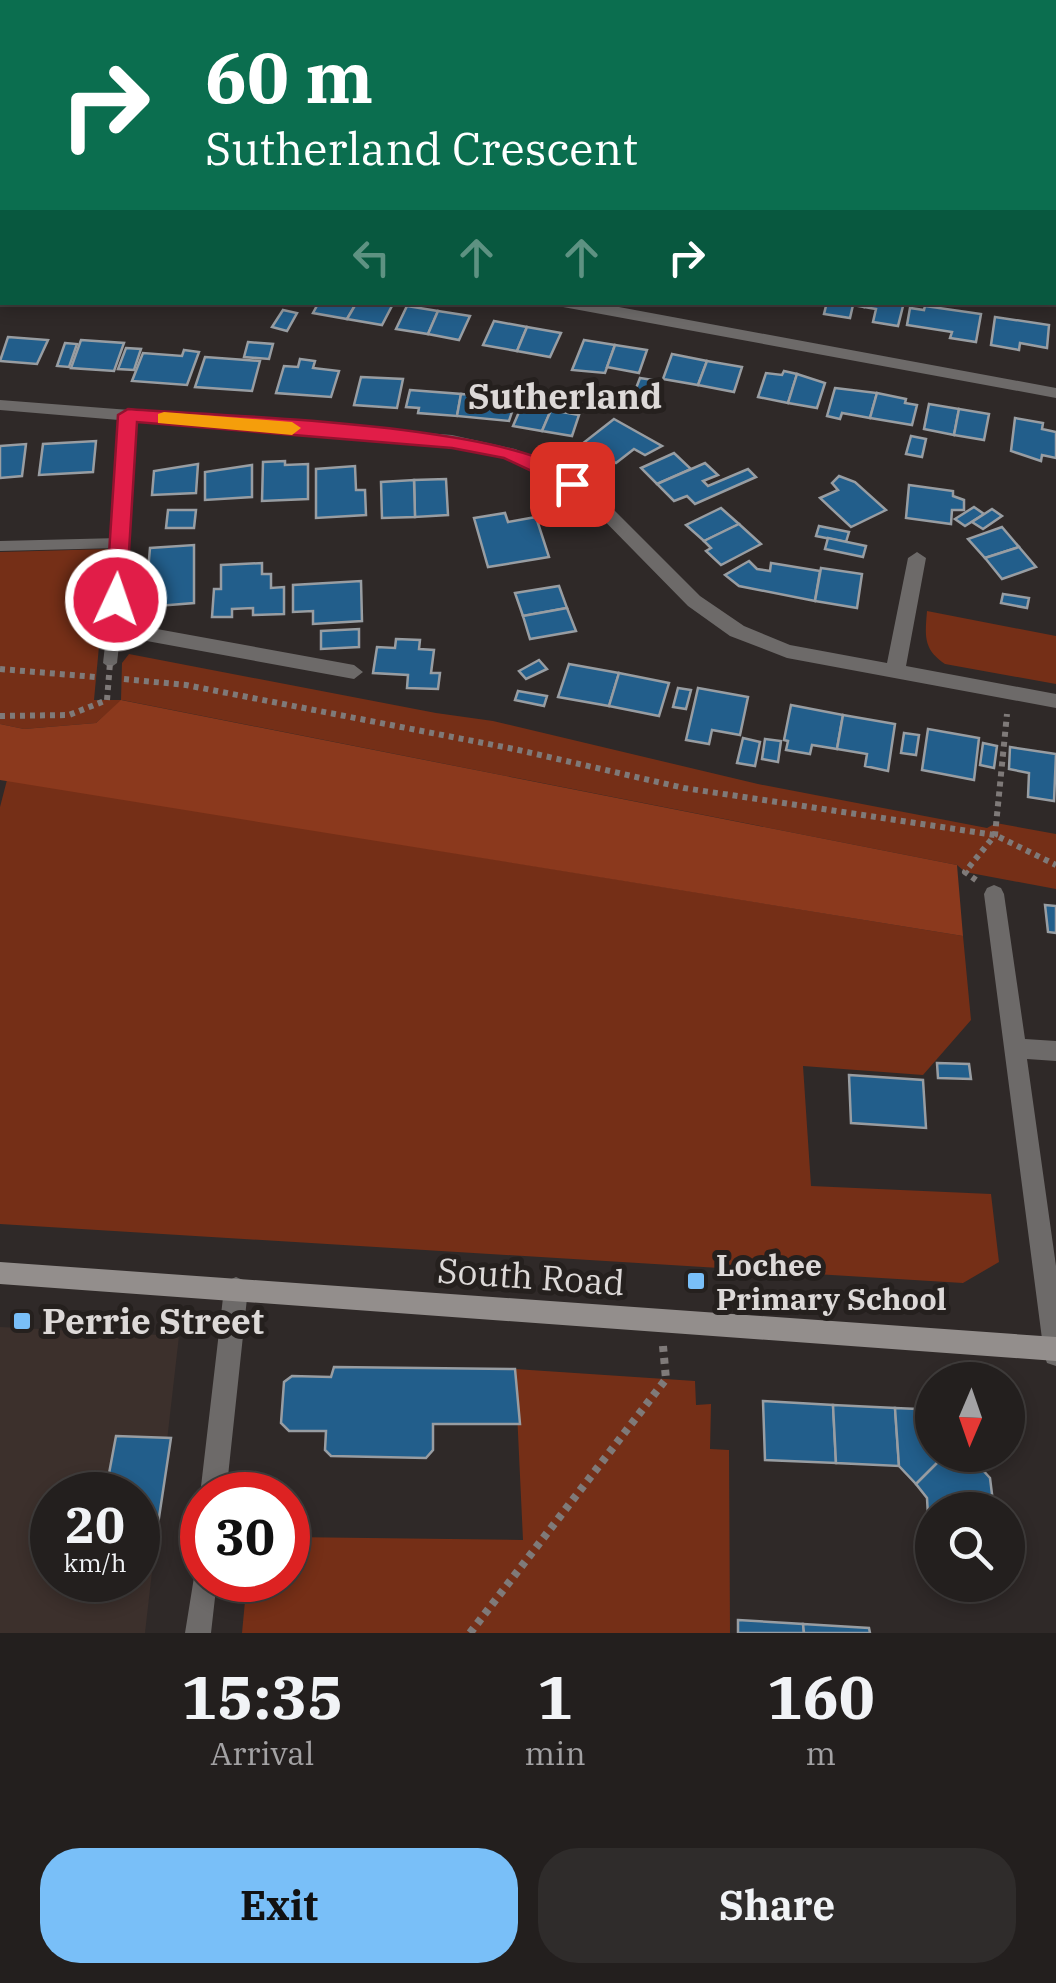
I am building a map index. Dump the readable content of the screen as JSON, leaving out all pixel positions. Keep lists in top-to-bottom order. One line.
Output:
{"streets":{"street":["South Road"]},"districts":["Sutherland"],"places":{"transit":["Lochee Primary School","Perrie Street"]},"north":"bottom","page":{"turn":["60 m","Sutherland Crescent"],"speed":"20 km/h","limit":"30","eta":["15:35","Arrival","1","min","160","m"],"buttons":["Exit","Share"]}}
